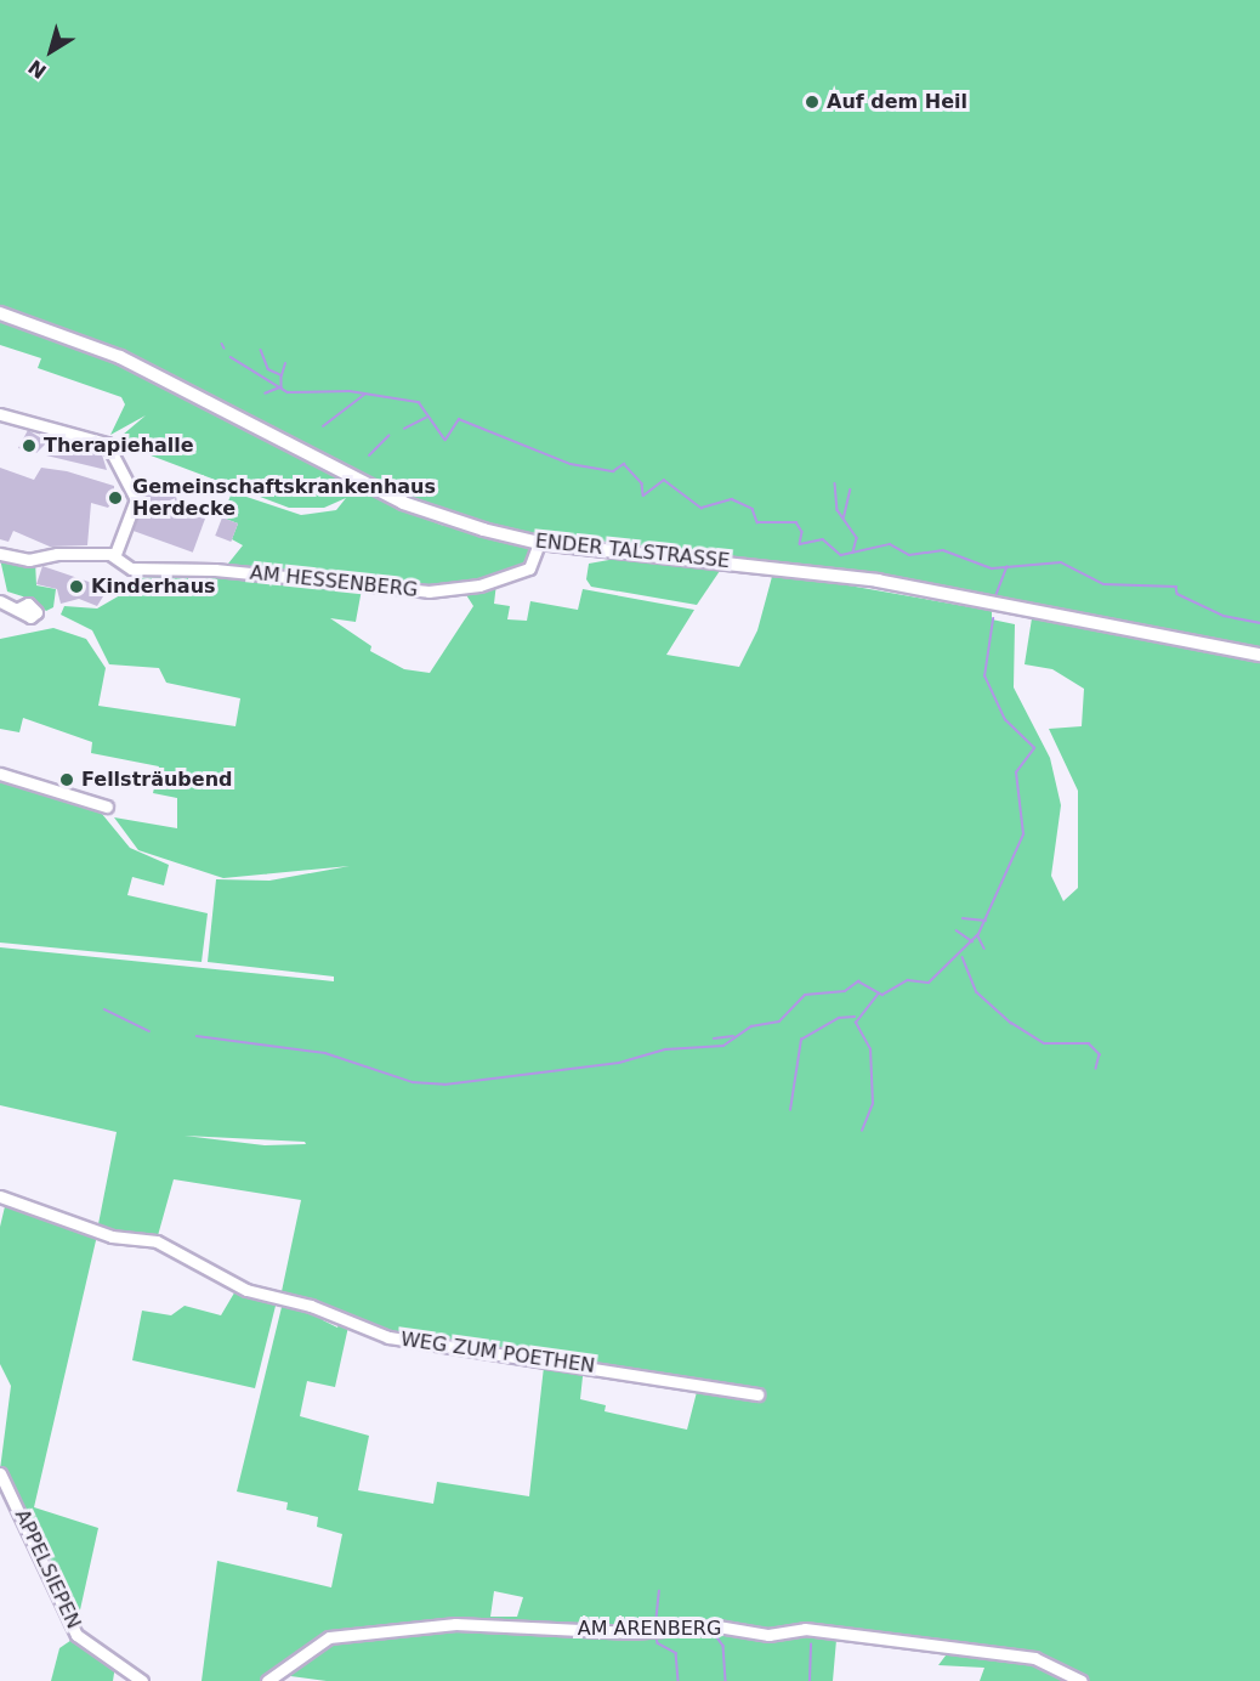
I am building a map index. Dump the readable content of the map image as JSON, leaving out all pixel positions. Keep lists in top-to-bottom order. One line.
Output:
{"streets":{"main road":["ENDER TALSTRASSE"],"street":["AM HESSENBERG","WEG ZUM POETHEN","APPELSIEPEN","AM ARENBERG"]},"crossings":[["ENDER TALSTRASSE","AM HESSENBERG"]],"places":["Auf dem Heil","Therapiehalle","Gemeinschaftskrankenhaus Herdecke","Kinderhaus","Fellsträubend"],"north":"bottom left"}
